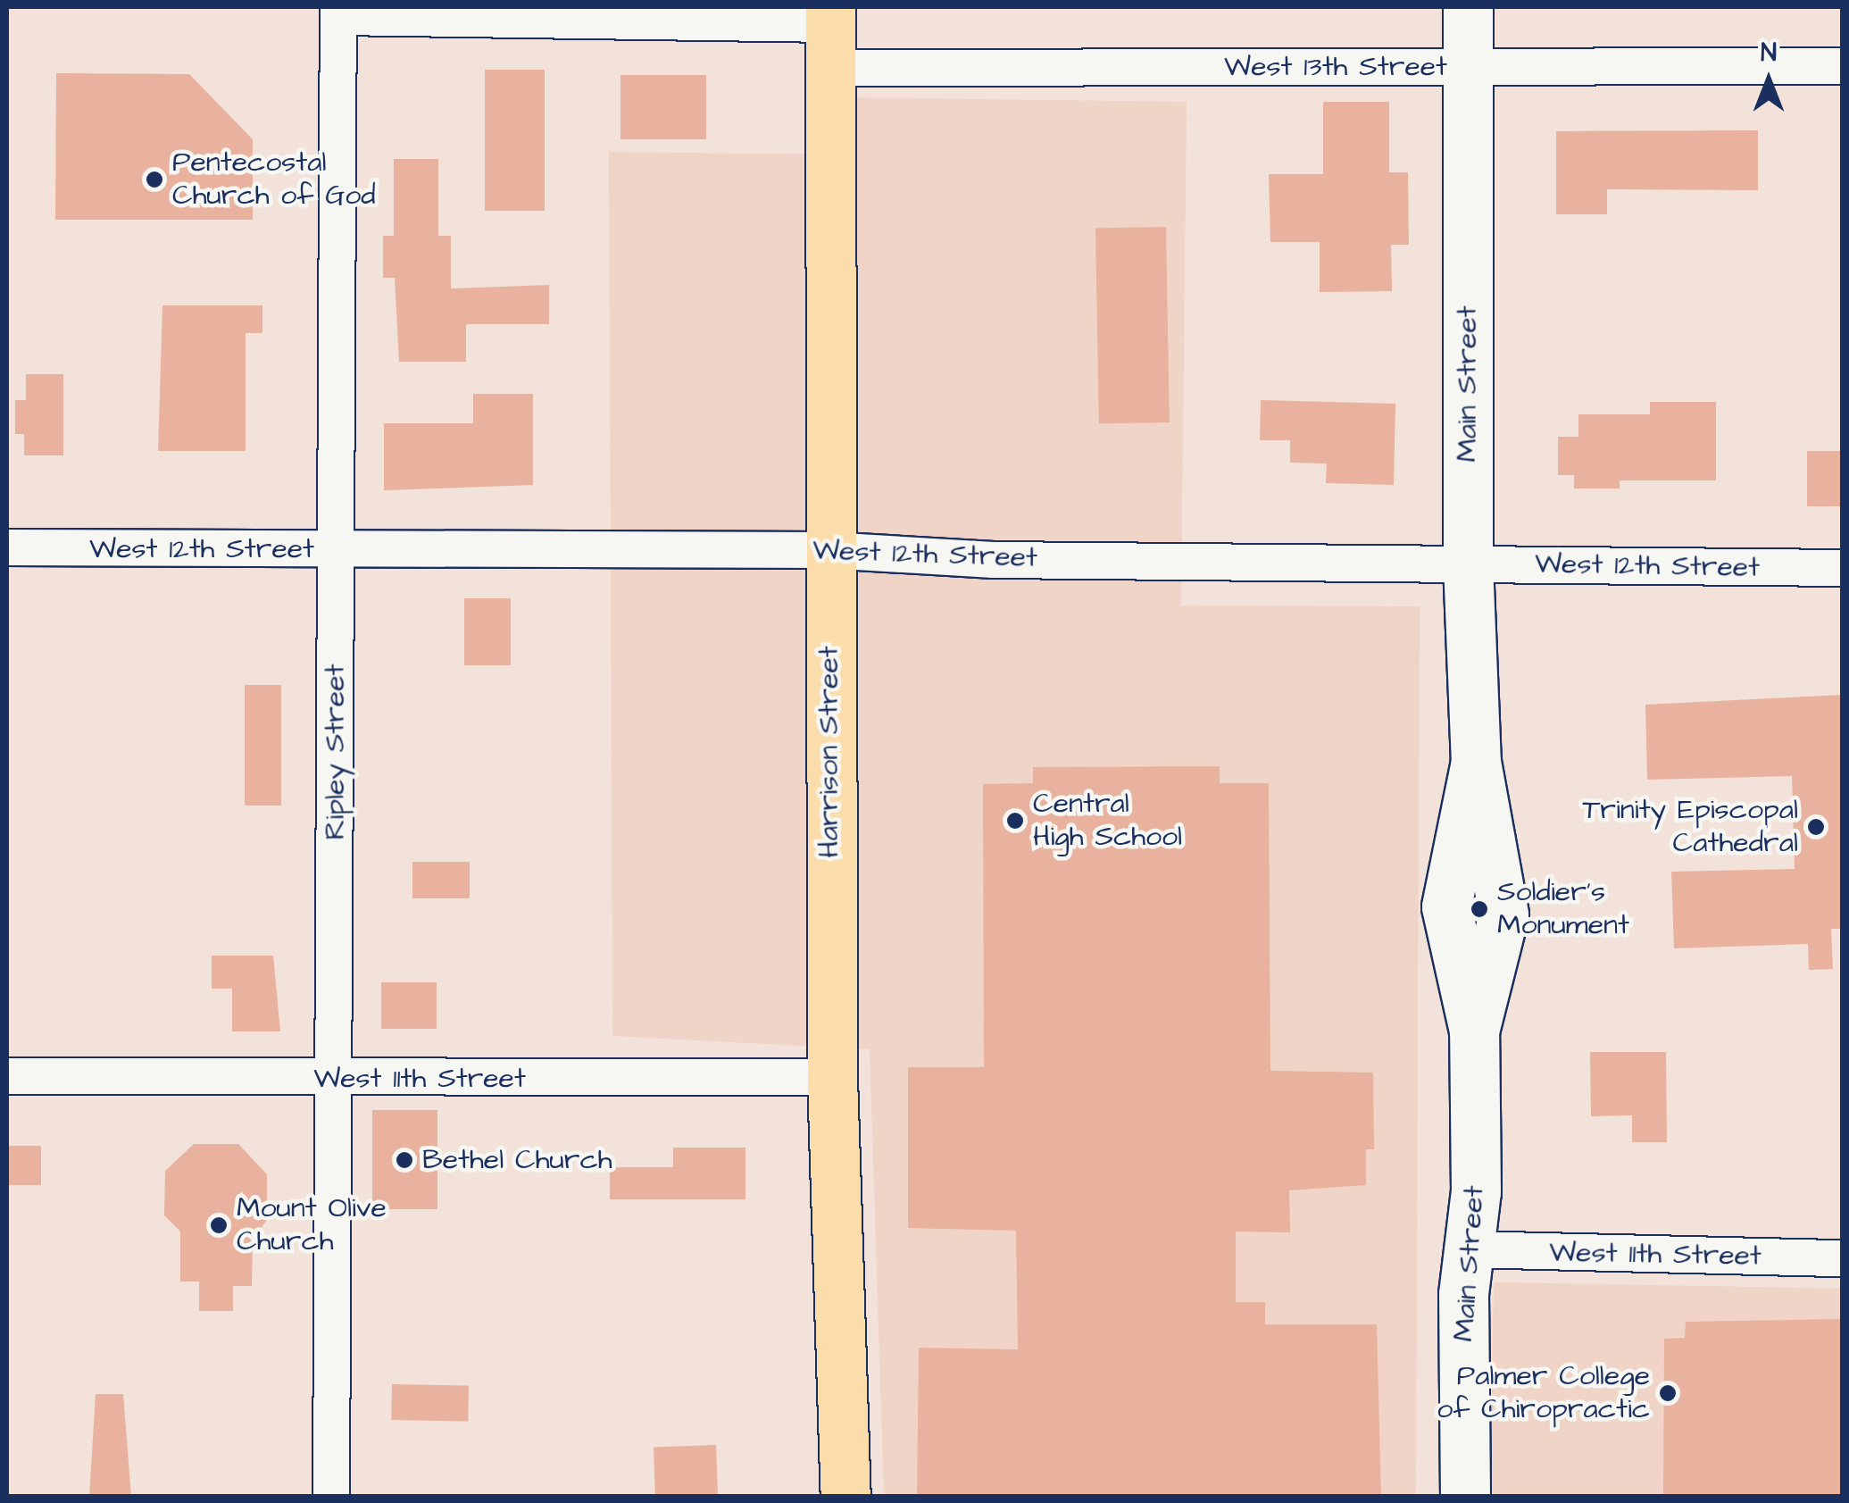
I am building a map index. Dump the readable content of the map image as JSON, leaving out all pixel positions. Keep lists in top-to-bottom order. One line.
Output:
{"streets":{"highway":["Harrison Street"],"street":["West 13th Street","Main Street","West 12th Street","Ripley Street","West 11th Street"]},"crossings":[["West 13th Street","Main Street"],["West 13th Street","Ripley Street"],["West 13th Street","Harrison Street"],["Main Street","West 12th Street"],["Main Street","West 11th Street"],["West 12th Street","Ripley Street"],["West 12th Street","Harrison Street"],["Ripley Street","West 11th Street"],["Harrison Street","West 11th Street"]],"places":["Pentecostal Church of God","Central High School","Trinity Episcopal Cathedral","Soldier's Monument","Bethel Church","Mount Olive Church","Palmer College of Chiropractic"],"north":"top"}
